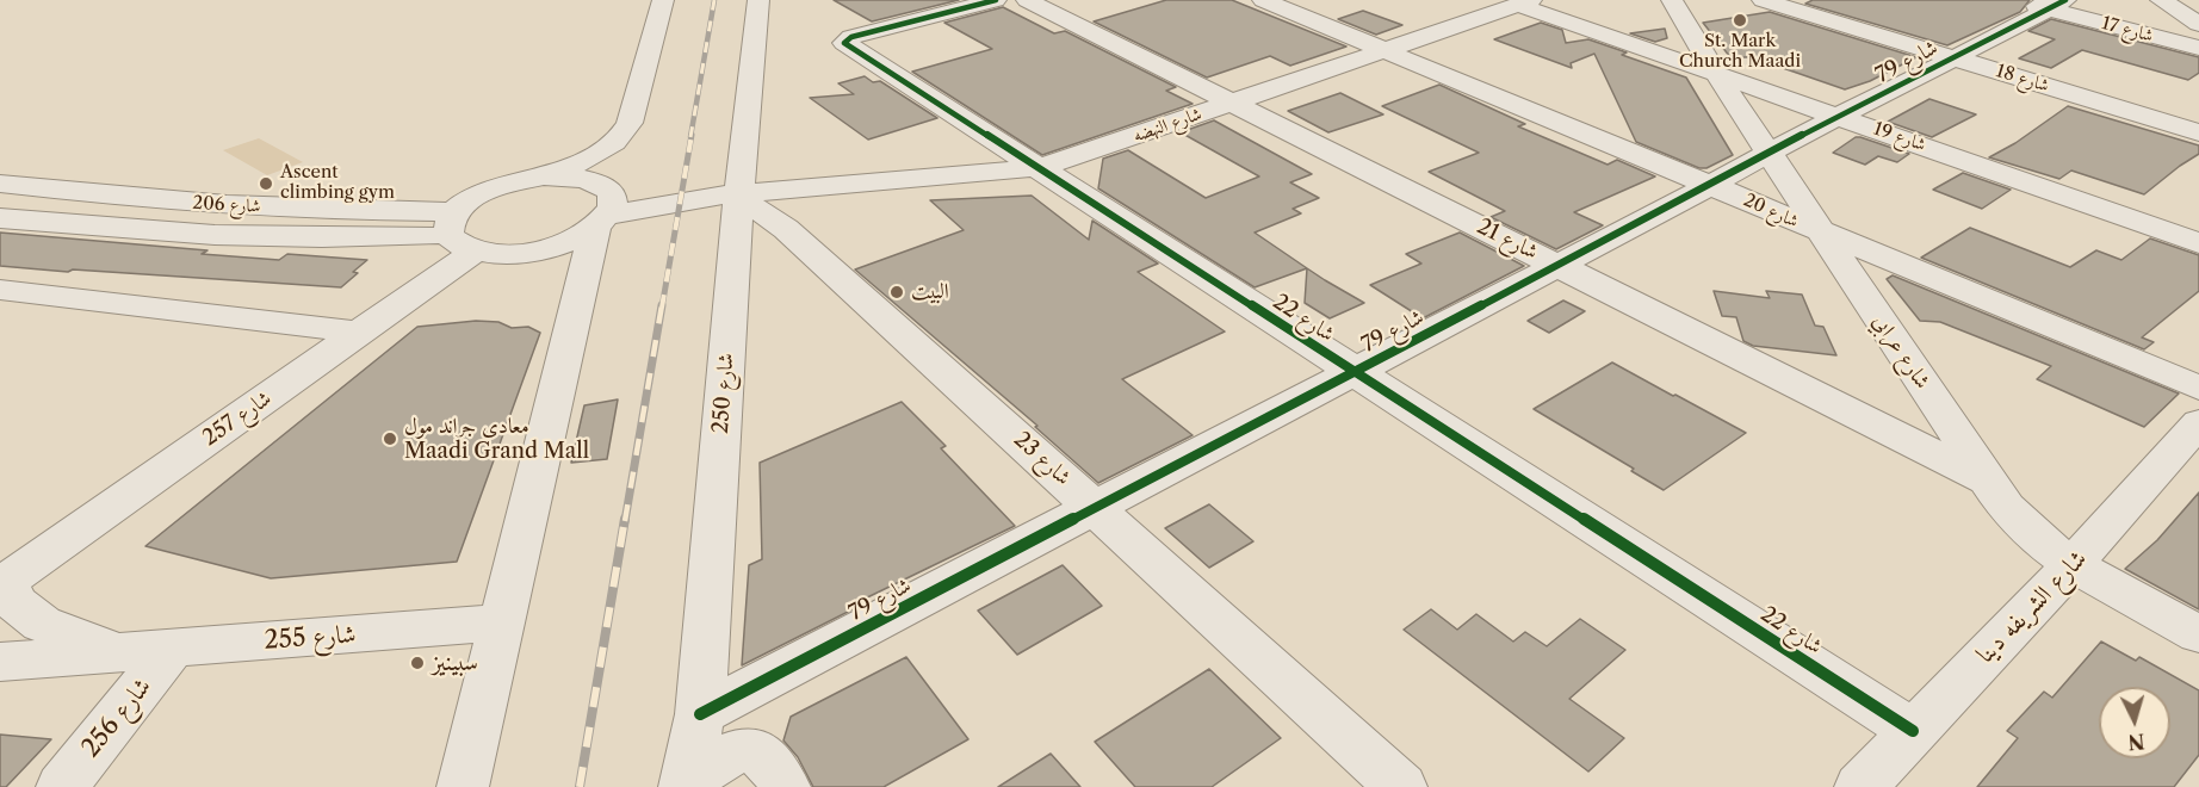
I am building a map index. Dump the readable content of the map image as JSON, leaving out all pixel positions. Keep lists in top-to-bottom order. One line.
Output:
{"streets":{"street":["شارع 17","شارع 79","شارع 18","شارع النهضه","شارع 19","شارع 206","شارع 20","شارع 21","شارع 22","شارع عرابي","شارع 250","شارع 257","شارع 23","شارع الشريفه دينا","شارع 255","شارع 256"]},"crossings":[["شارع 17","شارع 79"],["شارع 79","شارع 18"],["شارع 79","شارع 19"],["شارع 79","شارع 20"],["شارع 79","شارع 21"],["شارع 79","شارع 22"],["شارع 79","شارع عرابي"],["شارع 79","شارع 250"],["شارع 79","شارع 23"],["شارع النهضه","شارع 19"],["شارع النهضه","شارع 206"],["شارع النهضه","شارع 20"],["شارع النهضه","شارع 21"],["شارع النهضه","شارع 22"],["شارع النهضه","شارع 250"],["شارع النهضه","شارع 257"],["شارع النهضه","شارع 23"],["شارع 19","شارع عرابي"],["شارع 206","شارع 257"],["شارع 20","شارع عرابي"],["شارع 21","شارع عرابي"],["شارع 22","شارع الشريفه دينا"],["شارع عرابي","شارع الشريفه دينا"],["شارع 250","شارع 23"],["شارع 257","شارع 255"],["شارع 255","شارع 256"]],"places":["St. Mark Church Maadi","Ascent climbing gym","البيت","معادى جراند مول Maadi Grand Mall","سبينيز"],"north":"bottom"}
